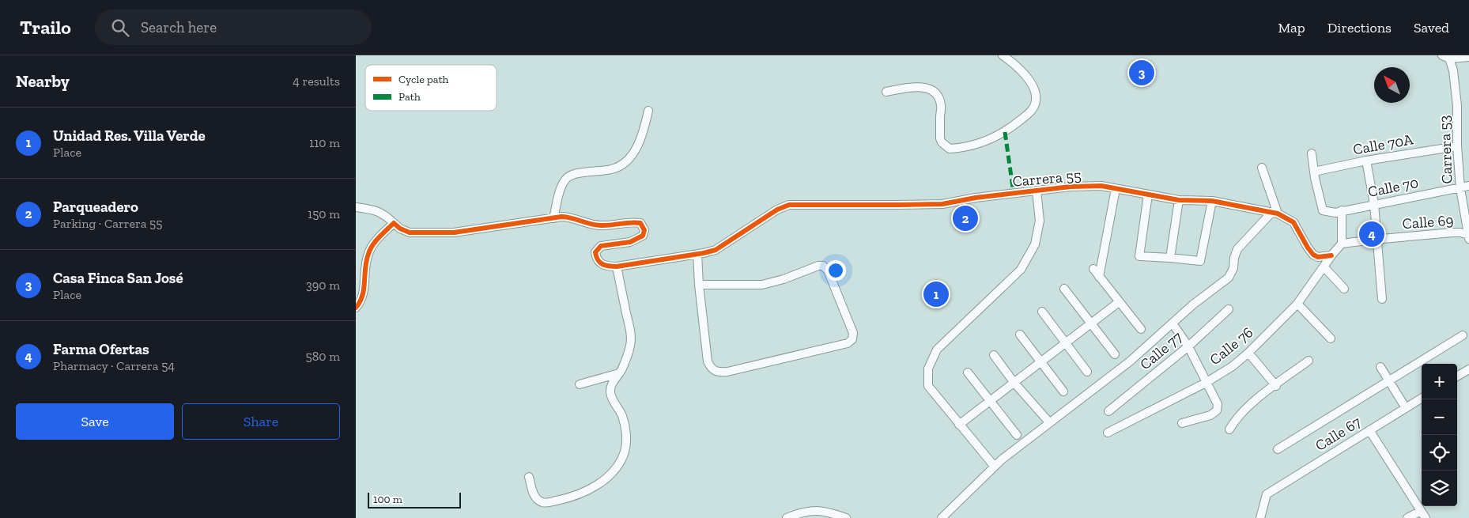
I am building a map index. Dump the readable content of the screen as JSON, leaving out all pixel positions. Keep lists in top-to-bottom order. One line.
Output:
{"streets":{"street":["Calle 70A","Carrera 53","Carrera 55","Calle 70","Calle 69","Calle 76","Calle 77","Calle 67"]},"crossings":[["Calle 70A","Carrera 53"],["Calle 70A","Calle 70"],["Carrera 53","Calle 70"],["Carrera 53","Calle 69"],["Carrera 55","Calle 76"],["Calle 69","Calle 76"]],"legend":["Cycle path","Path"],"scale_bar":"100 m","north":"top left","page":{"header":"Trailo","search":"Search here","nav":["Map","Directions","Saved"],"heading":["Nearby","4 results"],"pins":["3","2","4","1"],"list":[{"mark":"1","name":"Unidad Res. Villa Verde","note":"Place","value":"110 m"},{"mark":"2","name":"Parqueadero","note":"Parking · Carrera 55","value":"150 m"},{"mark":"3","name":"Casa Finca San José","note":"Place","value":"390 m"},{"mark":"4","name":"Farma Ofertas","note":"Pharmacy · Carrera 54","value":"580 m"}],"map_buttons":["+","−"],"buttons":["Save","Share"],"scale":"100 m"}}
